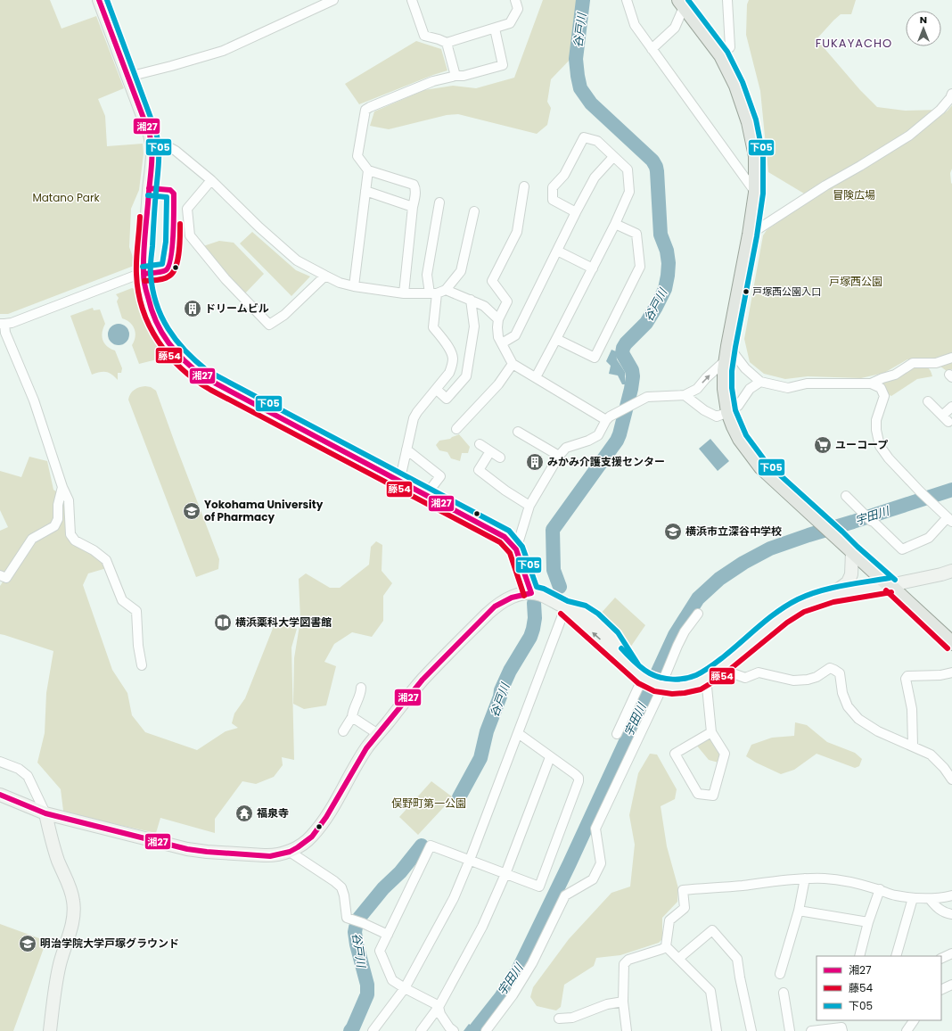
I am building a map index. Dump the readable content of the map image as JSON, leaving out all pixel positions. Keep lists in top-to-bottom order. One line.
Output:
{"districts":["FUKAYACHO"],"water":["谷戸川","宇田川"],"parks":["冒険広場","Matano Park","戸塚西公園","俣野町第一公園"],"places":{"other":["戸塚西公園入口"],"building":["ドリームビル","みかみ介護支援センター"],"supermarket":["ユーコープ"],"school or university":["Yokohama University of Pharmacy","横浜市立深谷中学校","明治学院大学戸塚グラウンド"],"library":["横浜薬科大学図書館"],"temple":["福泉寺"]},"lines":["transit line 湘27","transit line 下05","transit line 藤54"],"legend":["湘27","藤54","下05"],"north":"top"}
